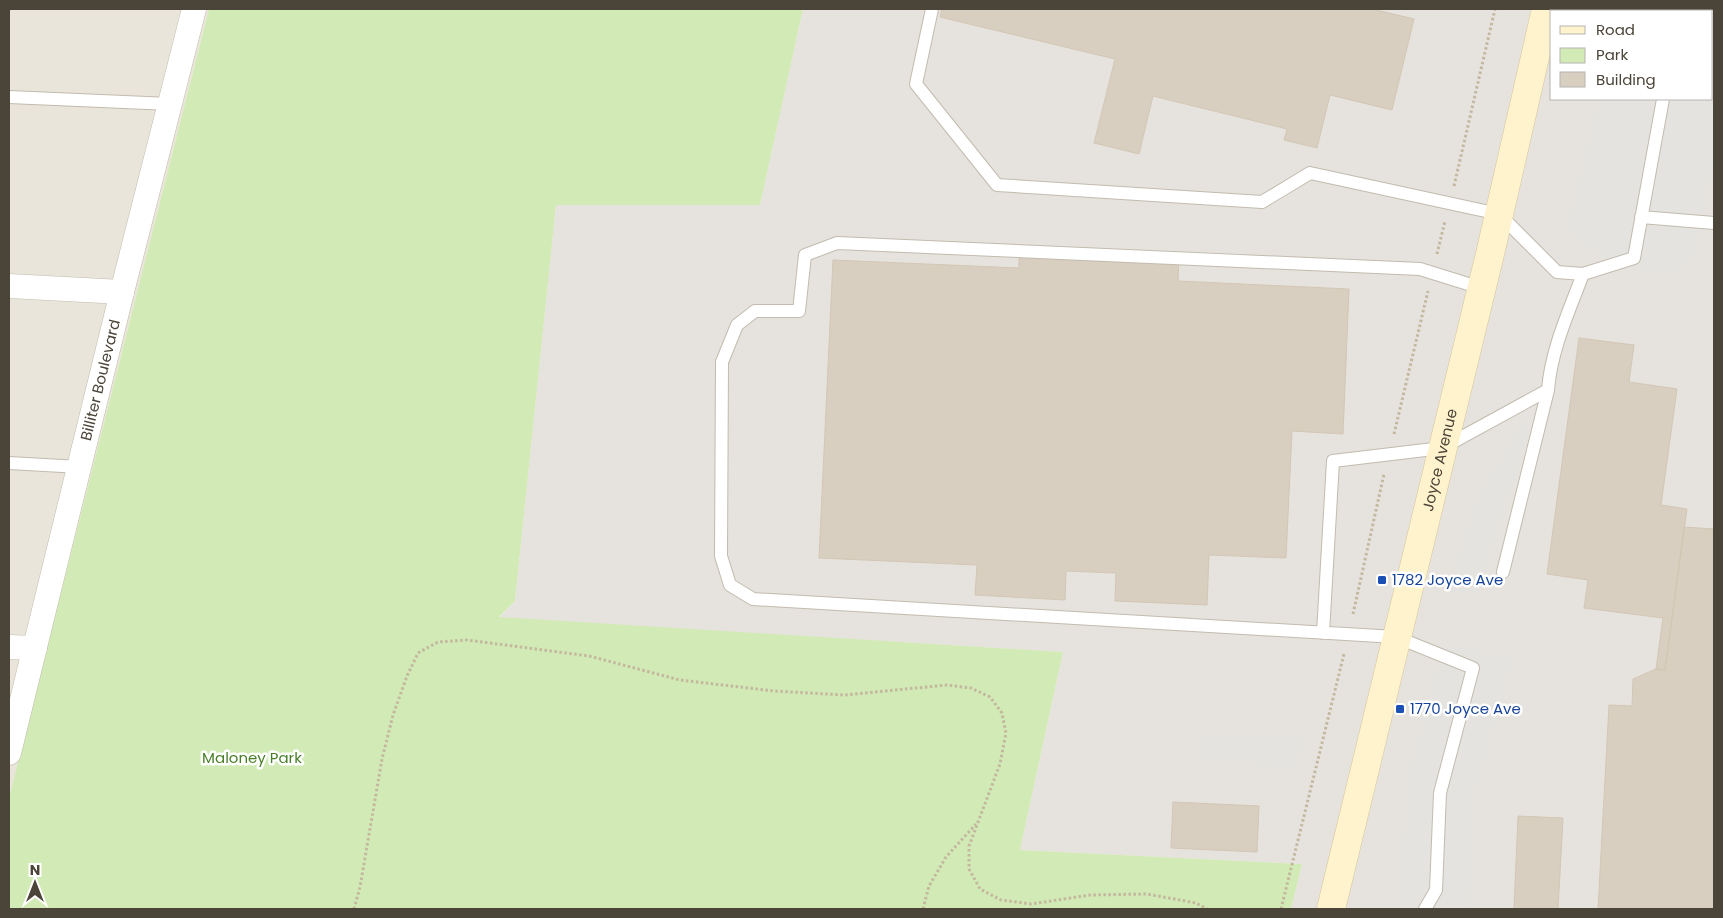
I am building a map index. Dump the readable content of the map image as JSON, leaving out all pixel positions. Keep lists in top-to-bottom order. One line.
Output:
{"streets":{"street":["Billiter Boulevard","Joyce Avenue"]},"parks":["Maloney Park"],"places":{"transit":["1782 Joyce Ave","1770 Joyce Ave"]},"legend":["Road","Park","Building"],"north":"top"}
